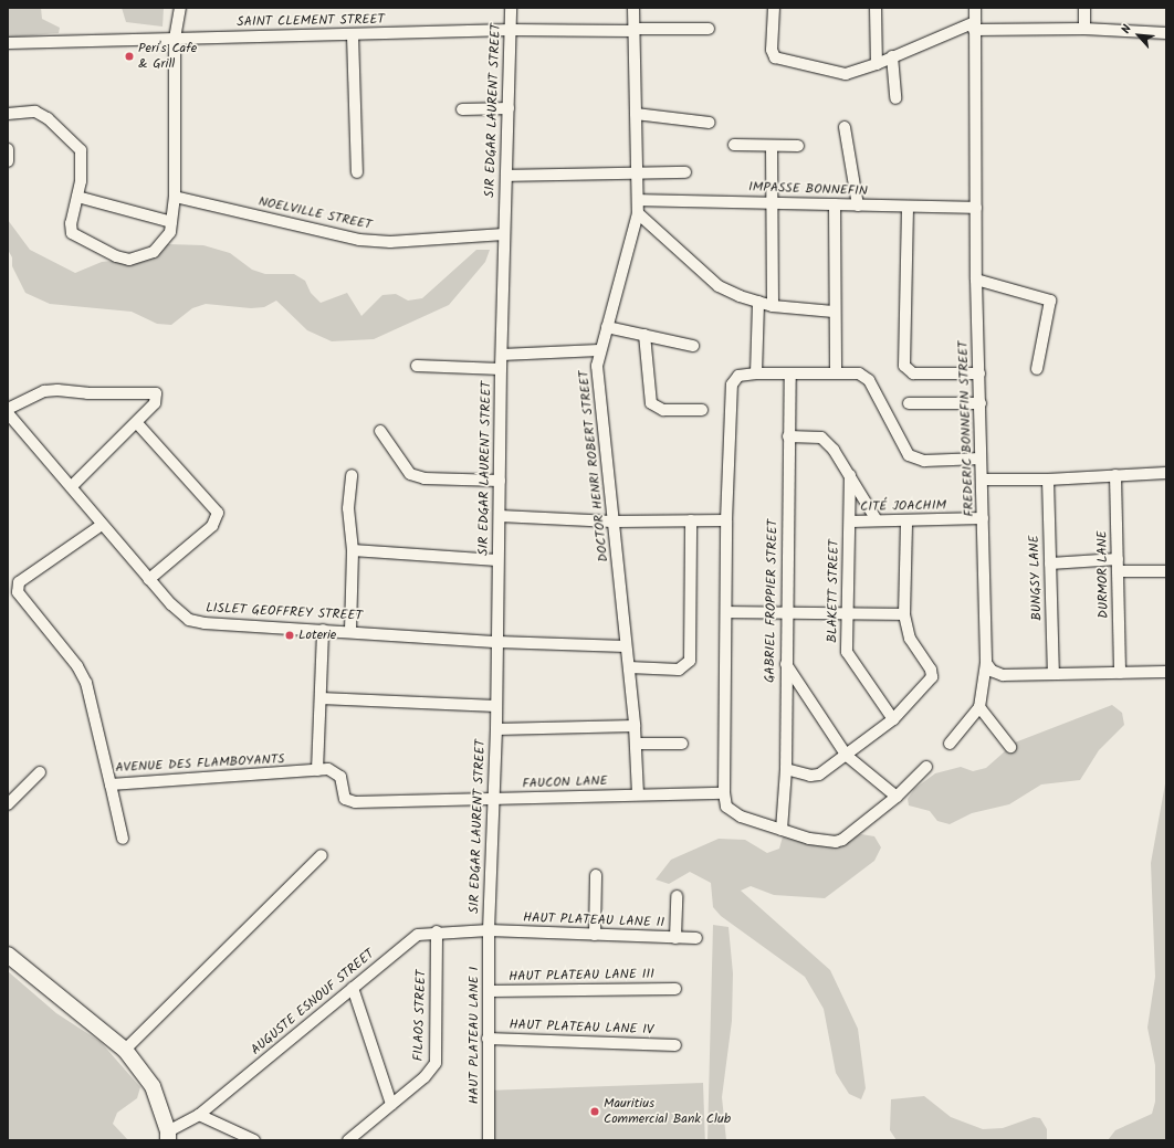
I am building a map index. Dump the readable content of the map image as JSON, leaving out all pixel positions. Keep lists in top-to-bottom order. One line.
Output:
{"streets":{"street":["SAINT CLEMENT STREET","SIR EDGAR LAURENT STREET","IMPASSE BONNEFIN","NOELVILLE STREET","FREDERIC BONNEFIN STREET","DOCTOR HENRI ROBERT STREET","CITÉ JOACHIM","DURMOR LANE","BUNGSY LANE","BLAKETT STREET","GABRIEL FROPPIER STREET","LISLET GEOFFREY STREET","AVENUE DES FLAMBOYANTS","FAUCON LANE","HAUT PLATEAU LANE II","HAUT PLATEAU LANE III","AUGUSTE ESNOUF STREET","FILAOS STREET","HAUT PLATEAU LANE IV","HAUT PLATEAU LANE I"]},"crossings":[["SAINT CLEMENT STREET","SIR EDGAR LAURENT STREET"],["SAINT CLEMENT STREET","DOCTOR HENRI ROBERT STREET"],["SIR EDGAR LAURENT STREET","NOELVILLE STREET"],["SIR EDGAR LAURENT STREET","LISLET GEOFFREY STREET"],["SIR EDGAR LAURENT STREET","AVENUE DES FLAMBOYANTS"],["SIR EDGAR LAURENT STREET","FAUCON LANE"],["SIR EDGAR LAURENT STREET","HAUT PLATEAU LANE II"],["SIR EDGAR LAURENT STREET","AUGUSTE ESNOUF STREET"],["SIR EDGAR LAURENT STREET","HAUT PLATEAU LANE I"],["IMPASSE BONNEFIN","FREDERIC BONNEFIN STREET"],["IMPASSE BONNEFIN","DOCTOR HENRI ROBERT STREET"],["FREDERIC BONNEFIN STREET","CITÉ JOACHIM"],["DOCTOR HENRI ROBERT STREET","LISLET GEOFFREY STREET"],["DOCTOR HENRI ROBERT STREET","FAUCON LANE"],["CITÉ JOACHIM","BLAKETT STREET"],["LISLET GEOFFREY STREET","AVENUE DES FLAMBOYANTS"],["AVENUE DES FLAMBOYANTS","FAUCON LANE"],["HAUT PLATEAU LANE II","AUGUSTE ESNOUF STREET"],["HAUT PLATEAU LANE II","HAUT PLATEAU LANE I"],["HAUT PLATEAU LANE III","HAUT PLATEAU LANE I"],["AUGUSTE ESNOUF STREET","FILAOS STREET"],["AUGUSTE ESNOUF STREET","HAUT PLATEAU LANE I"],["HAUT PLATEAU LANE IV","HAUT PLATEAU LANE I"]],"places":["Peri's Cafe & Grill","Loterie","Mauritius Commercial Bank Club"],"north":"top left"}
